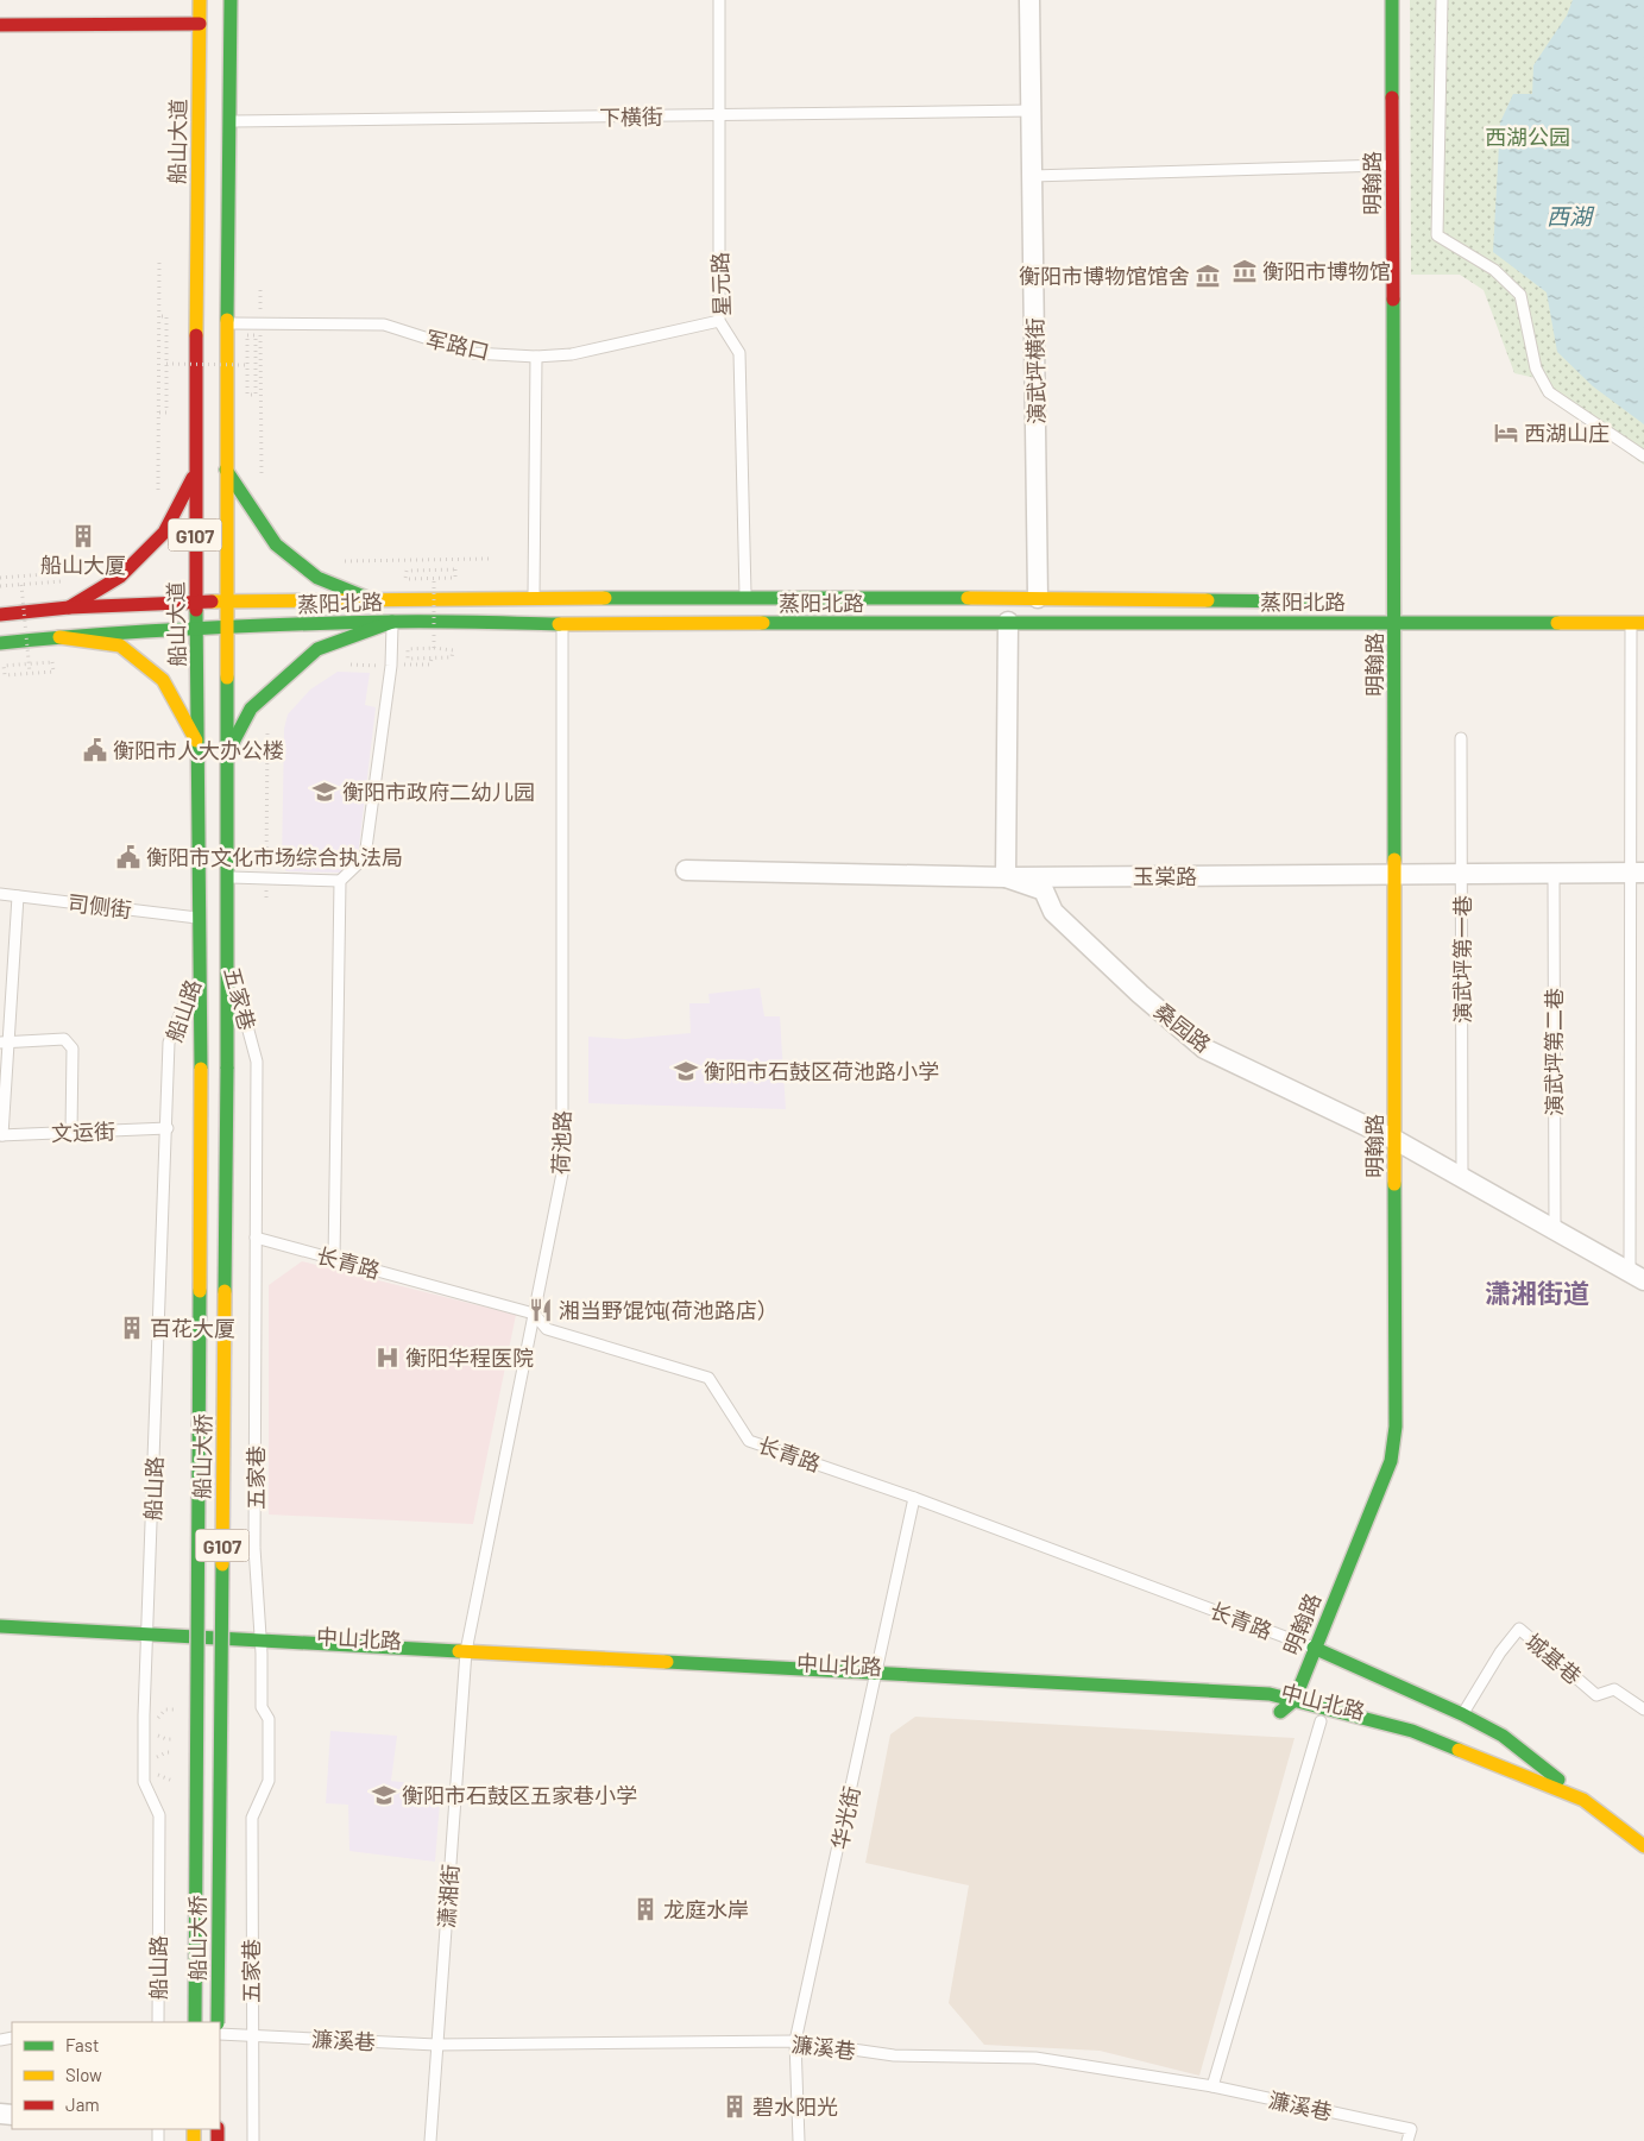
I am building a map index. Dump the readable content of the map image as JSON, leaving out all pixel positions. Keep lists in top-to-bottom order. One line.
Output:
{"streets":{"main road":["船山大道","明翰路","G107","蒸阳北路","船山大桥","中山北路"],"street":["演武坪横街","玉棠路","桑园路"],"lane":["下横街","星元路","军路口","司侧街","演武坪第一巷","五家巷","船山路","演武坪第二巷","文运街","荷池路","长青路","城基巷","华光街","潇湘街","濂溪巷"]},"crossings":[["下横街","星元路"],["下横街","演武坪横街"],["下横街","G107"],["船山大道","蒸阳北路"],["船山大道","司侧街"],["船山大道","船山路"],["船山大道","船山大桥"],["明翰路","蒸阳北路"],["明翰路","玉棠路"],["明翰路","桑园路"],["明翰路","长青路"],["明翰路","中山北路"],["星元路","军路口"],["星元路","蒸阳北路"],["军路口","G107"],["演武坪横街","蒸阳北路"],["G107","蒸阳北路"],["G107","五家巷"],["G107","船山大桥"],["蒸阳北路","荷池路"],["玉棠路","演武坪第一巷"],["玉棠路","桑园路"],["玉棠路","演武坪第二巷"],["演武坪第一巷","桑园路"],["五家巷","长青路"],["五家巷","船山大桥"],["五家巷","中山北路"],["五家巷","濂溪巷"],["船山路","文运街"],["船山路","中山北路"],["桑园路","演武坪第二巷"],["荷池路","长青路"],["荷池路","中山北路"],["荷池路","潇湘街"],["长青路","中山北路"],["长青路","华光街"],["中山北路","城基巷"],["中山北路","华光街"],["中山北路","潇湘街"],["华光街","濂溪巷"],["潇湘街","濂溪巷"]],"districts":["潇湘街道"],"water":["西湖"],"parks":["西湖公园"],"places":{"museum":["衡阳市博物馆","衡阳市博物馆馆舍"],"hotel":["西湖山庄"],"building":["船山大厦","百花大厦","龙庭水岸","碧水阳光"],"public building":["衡阳市人大办公楼","衡阳市文化市场综合执法局"],"school or university":["衡阳市政府二幼儿园","衡阳市石鼓区荷池路小学","衡阳市石鼓区五家巷小学"],"restaurant":["湘当野馄饨(荷池路店）"],"hospital":["衡阳华程医院"]},"legend":["Fast","Slow","Jam"]}
